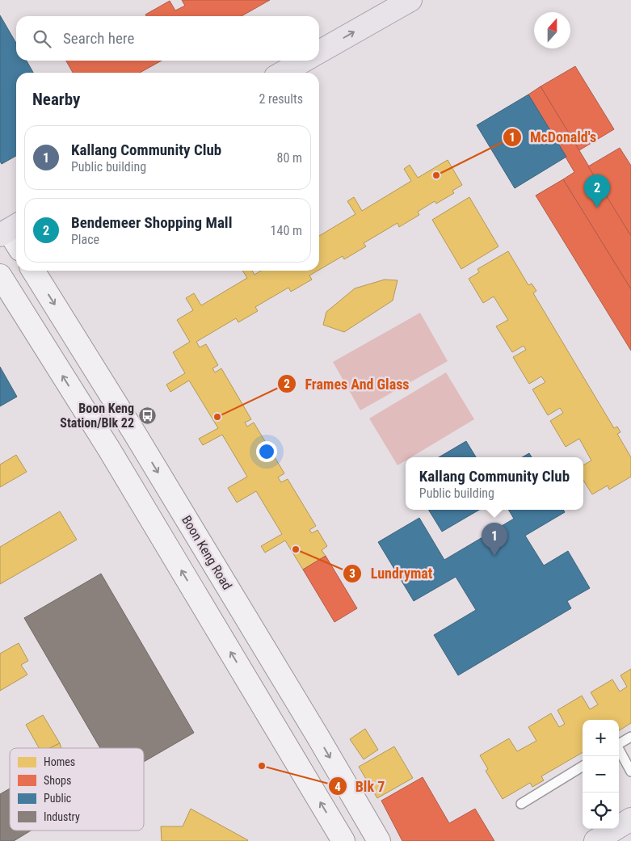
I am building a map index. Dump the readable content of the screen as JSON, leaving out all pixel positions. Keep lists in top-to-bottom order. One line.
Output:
{"streets":{"main road":["Boon Keng Road"]},"places":{"other":["McDonald's","Frames And Glass","Lundrymat","Blk 7"],"bus stop":["Boon Keng Station/Blk 22"]},"legend":["Homes","Shops","Public","Industry"],"north":"top","page":{"search":"Search here","heading":["Nearby","2 results"],"list":[{"mark":"1","name":"Kallang Community Club","note":"Public building","value":"80 m"},{"mark":"2","name":"Bendemeer Shopping Mall","note":"Place","value":"140 m"}],"pins":["2","1"],"popup":["Kallang Community Club","Public building"],"map_buttons":["+","−"]}}
